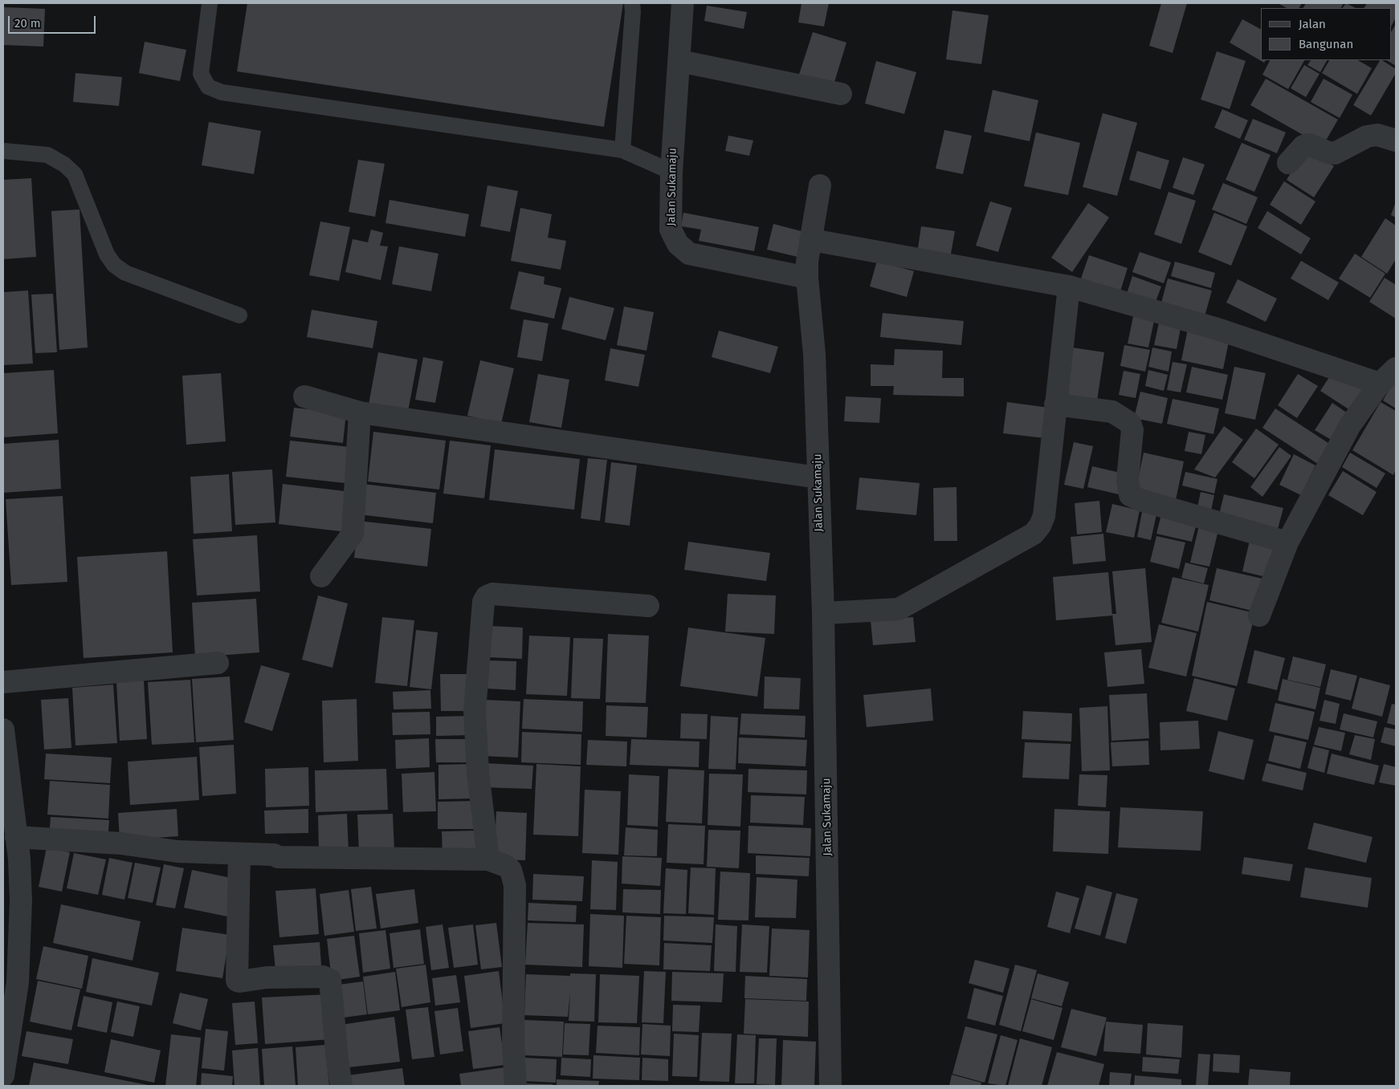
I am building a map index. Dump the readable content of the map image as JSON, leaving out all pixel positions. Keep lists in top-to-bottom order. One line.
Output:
{"streets":{"street":["Jalan Sukamaju"]},"legend":["Jalan","Bangunan"],"scale_bar":"20 m"}
